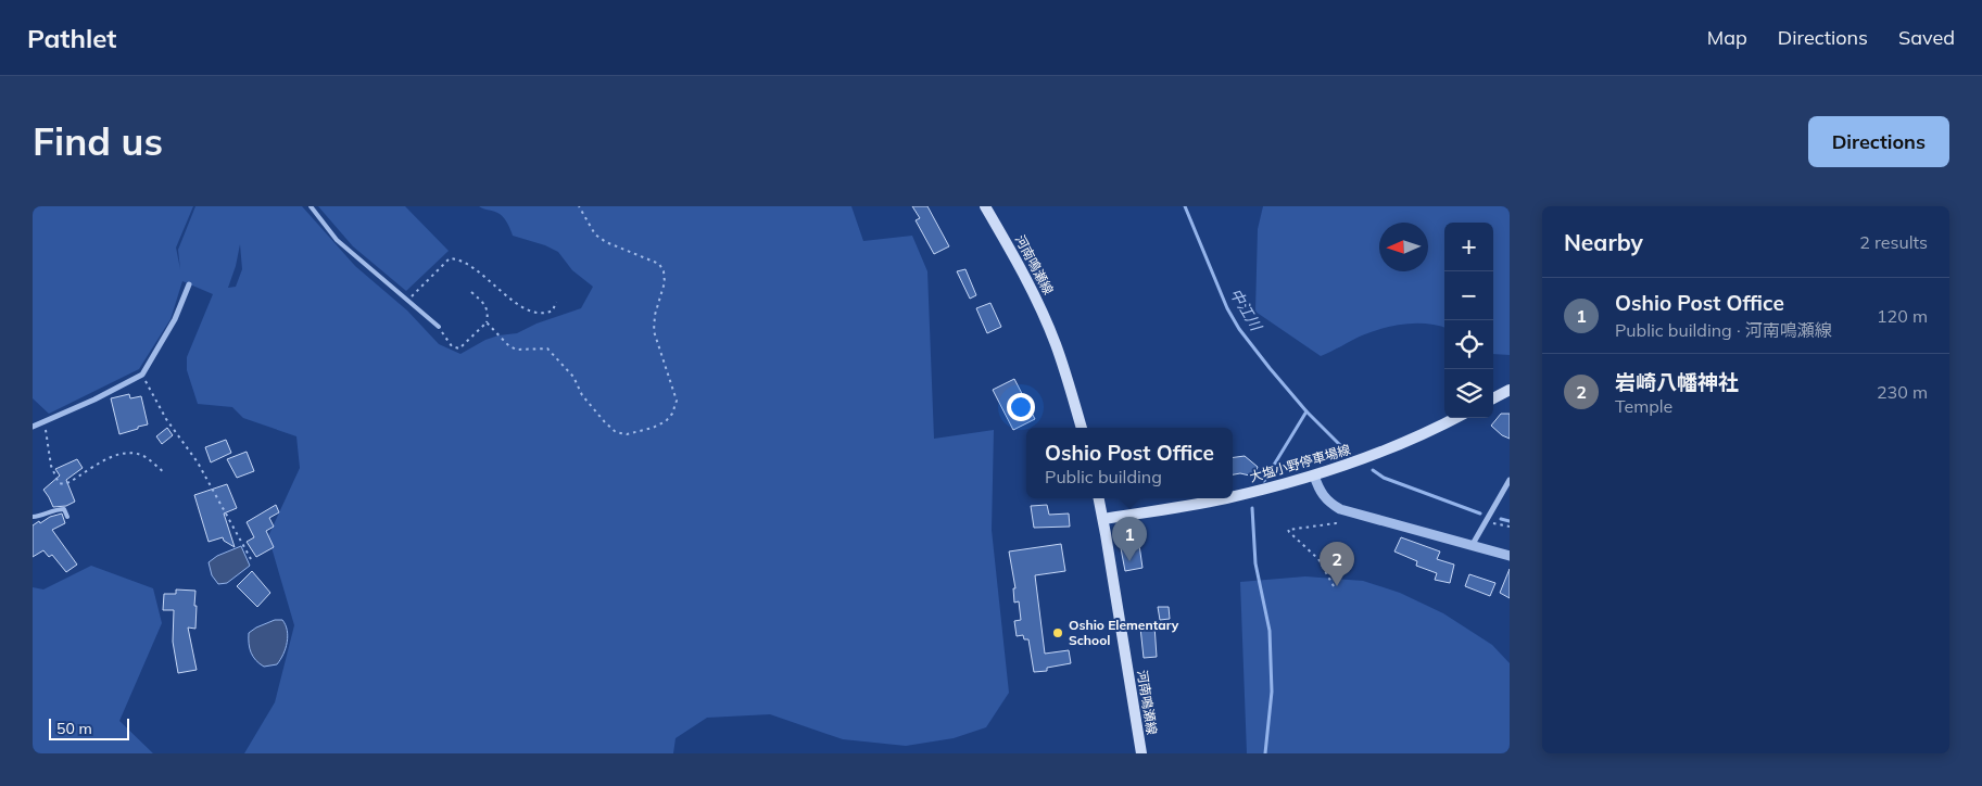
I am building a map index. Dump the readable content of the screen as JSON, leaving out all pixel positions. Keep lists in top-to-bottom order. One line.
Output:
{"streets":{"main road":["河南鳴瀬線","大塩小野停車場線"]},"crossings":[["河南鳴瀬線","大塩小野停車場線"]],"water":["中江川"],"places":["Oshio Elementary School"],"scale_bar":"50 m","north":"left","page":{"header":"Pathlet","nav":["Map","Directions","Saved"],"buttons":"Directions","title":"Find us","heading":["Nearby","2 results"],"map_buttons":["+","−"],"list":[{"mark":"1","name":"Oshio Post Office","note":"Public building · 河南鳴瀬線","value":"120 m"},{"mark":"2","name":"岩崎八幡神社","note":"Temple","value":"230 m"}],"popup":["Oshio Post Office","Public building"],"pins":["1","2"],"scale":"50 m"}}
